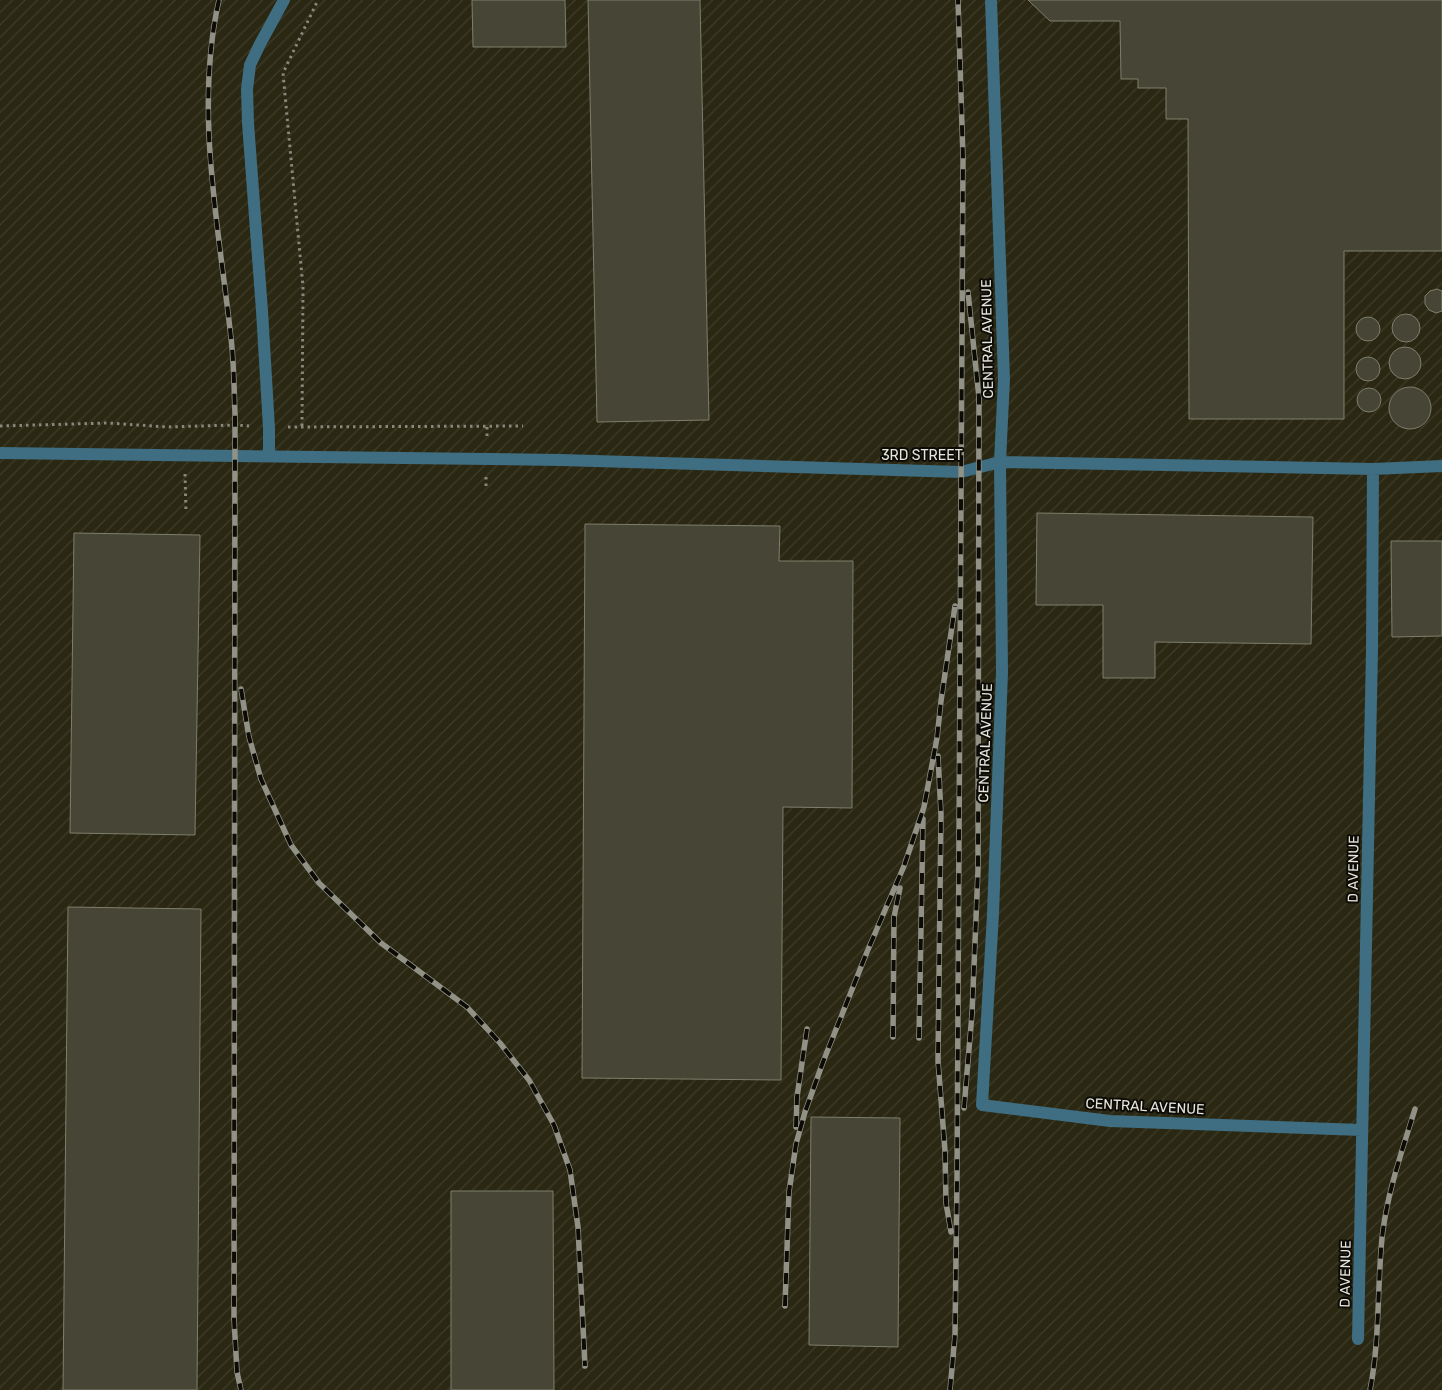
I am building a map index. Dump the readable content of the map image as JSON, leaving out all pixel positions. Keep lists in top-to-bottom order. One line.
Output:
{"streets":{"street":["CENTRAL AVENUE","3RD STREET","D AVENUE"]},"crossings":[["CENTRAL AVENUE","3RD STREET"],["CENTRAL AVENUE","D AVENUE"],["3RD STREET","D AVENUE"]]}
